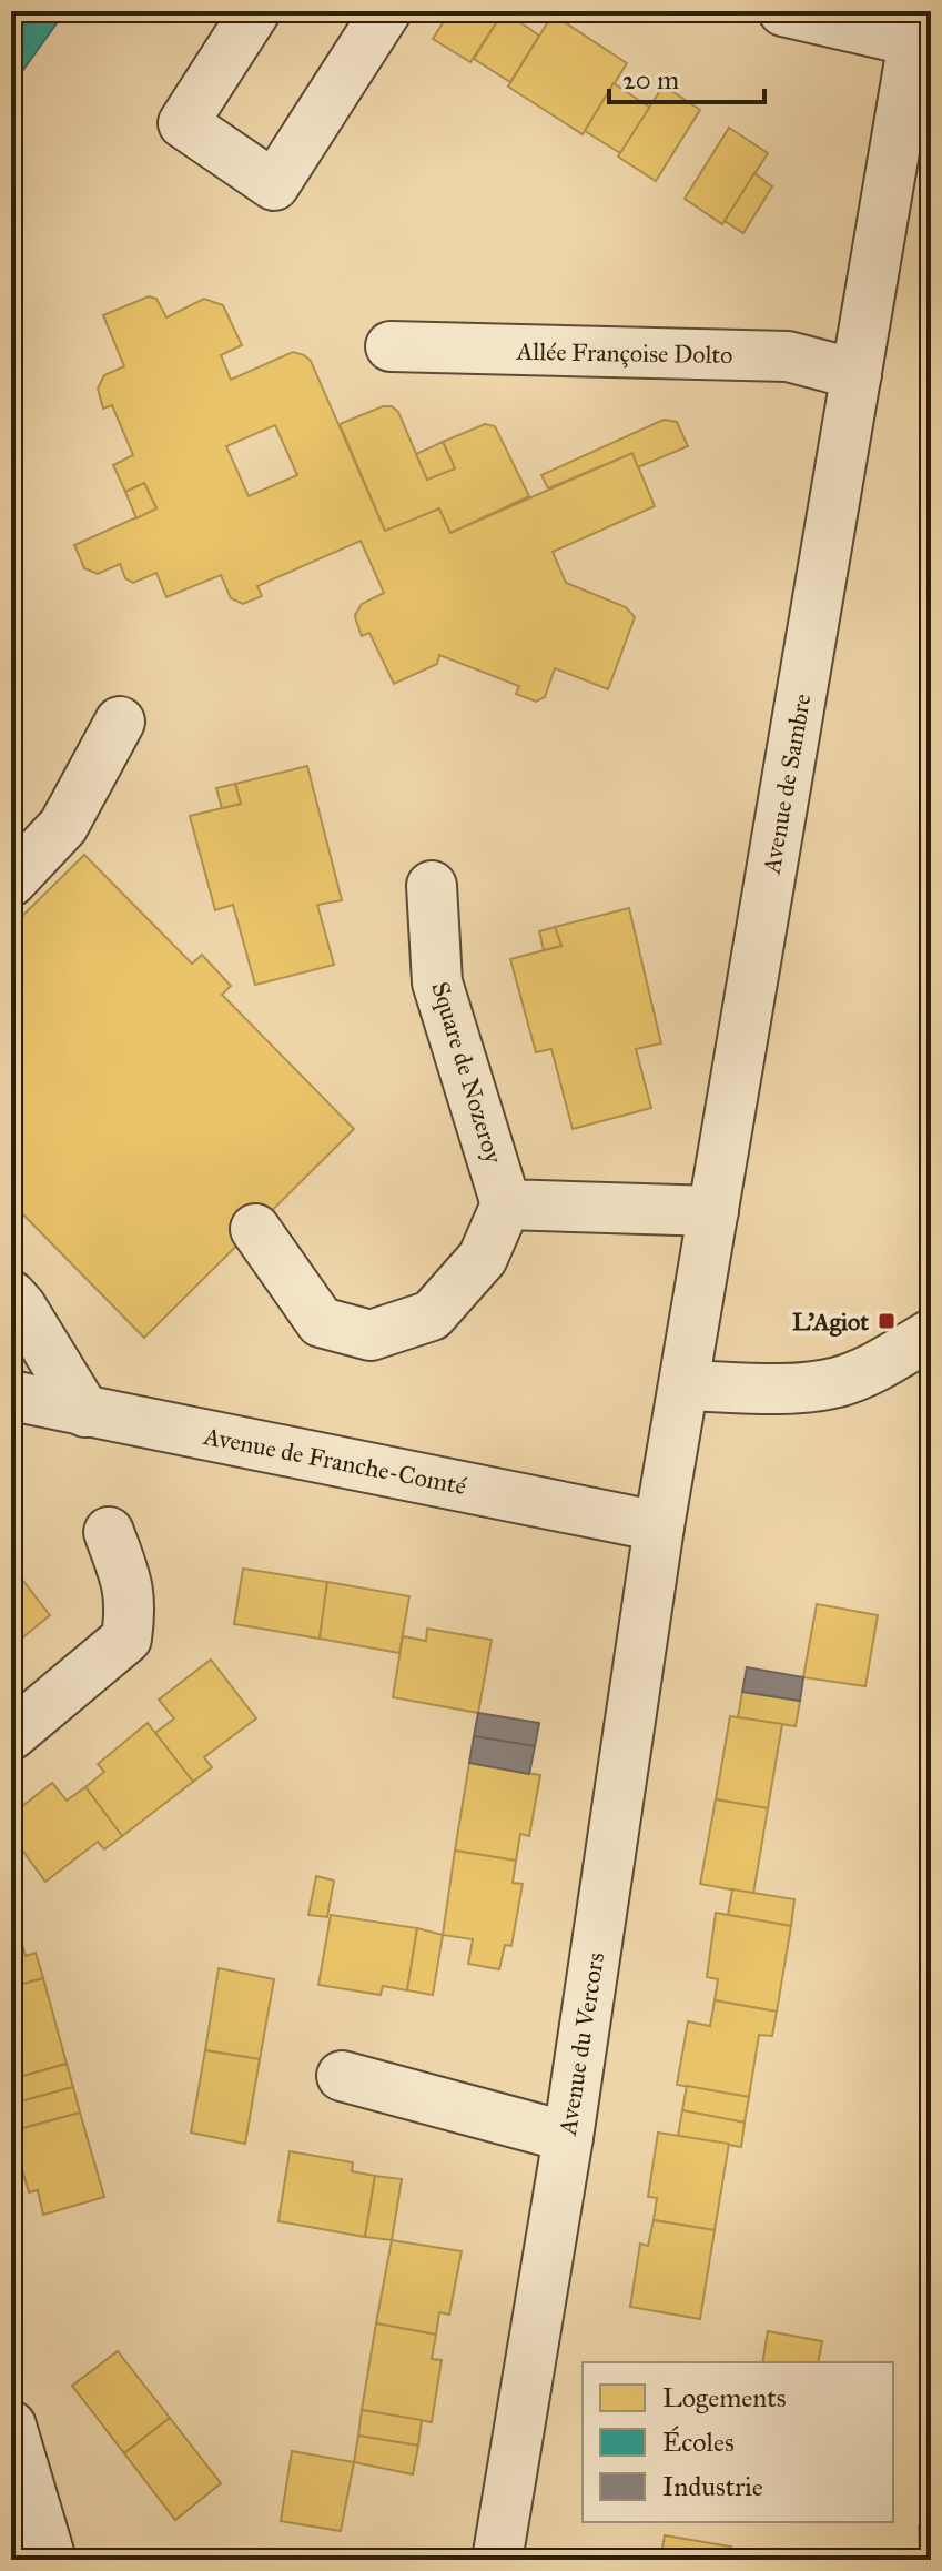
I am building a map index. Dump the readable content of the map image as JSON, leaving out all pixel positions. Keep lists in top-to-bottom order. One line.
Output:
{"streets":{"street":["Allée Françoise Dolto","Avenue de Sambre","Square de Nozeroy","Avenue de Franche-Comté","Avenue du Vercors"]},"crossings":[["Allée Françoise Dolto","Avenue de Sambre"],["Avenue de Sambre","Avenue de Franche-Comté"],["Avenue de Sambre","Avenue du Vercors"],["Avenue de Franche-Comté","Avenue du Vercors"]],"places":{"transit":["L'Agiot"]},"legend":["Logements","Écoles","Industrie"],"scale_bar":"20 m"}
